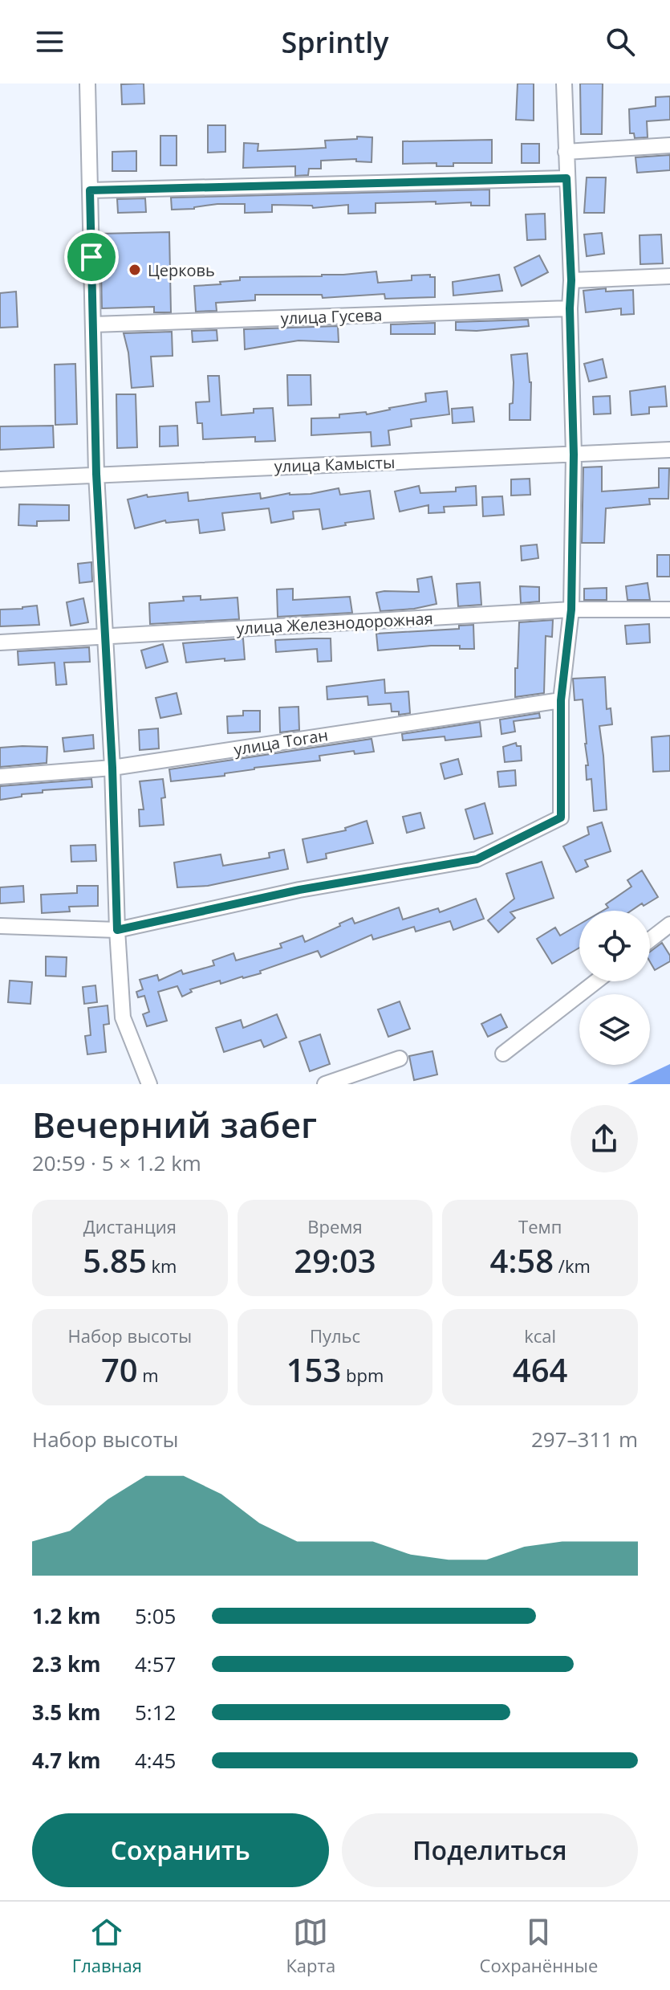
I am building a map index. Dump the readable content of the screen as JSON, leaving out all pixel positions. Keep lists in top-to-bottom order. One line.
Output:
{"streets":{"street":["улица Гусева","улица Камысты","улица Железнодорожная","улица Тоган"]},"places":["Церковь"],"page":{"header":"Sprintly","heading":["Вечерний забег","20:59 · 5 × 1.2 km"],"stats":[["Дистанция","5.85 km"],["Время","29:03"],["Темп","4:58 /km"],["Набор высоты","70 m"],["Пульс","153 bpm"],["kcal","464"]],"chart":["Набор высоты","297–311 m"],"list":[{"name":"1.2 km","note":"5:05"},{"name":"2.3 km","note":"4:57"},{"name":"3.5 km","note":"5:12"},{"name":"4.7 km","note":"4:45"}],"buttons":["Сохранить","Поделиться"],"tabs":["Главная","Карта","Сохранённые"]}}
